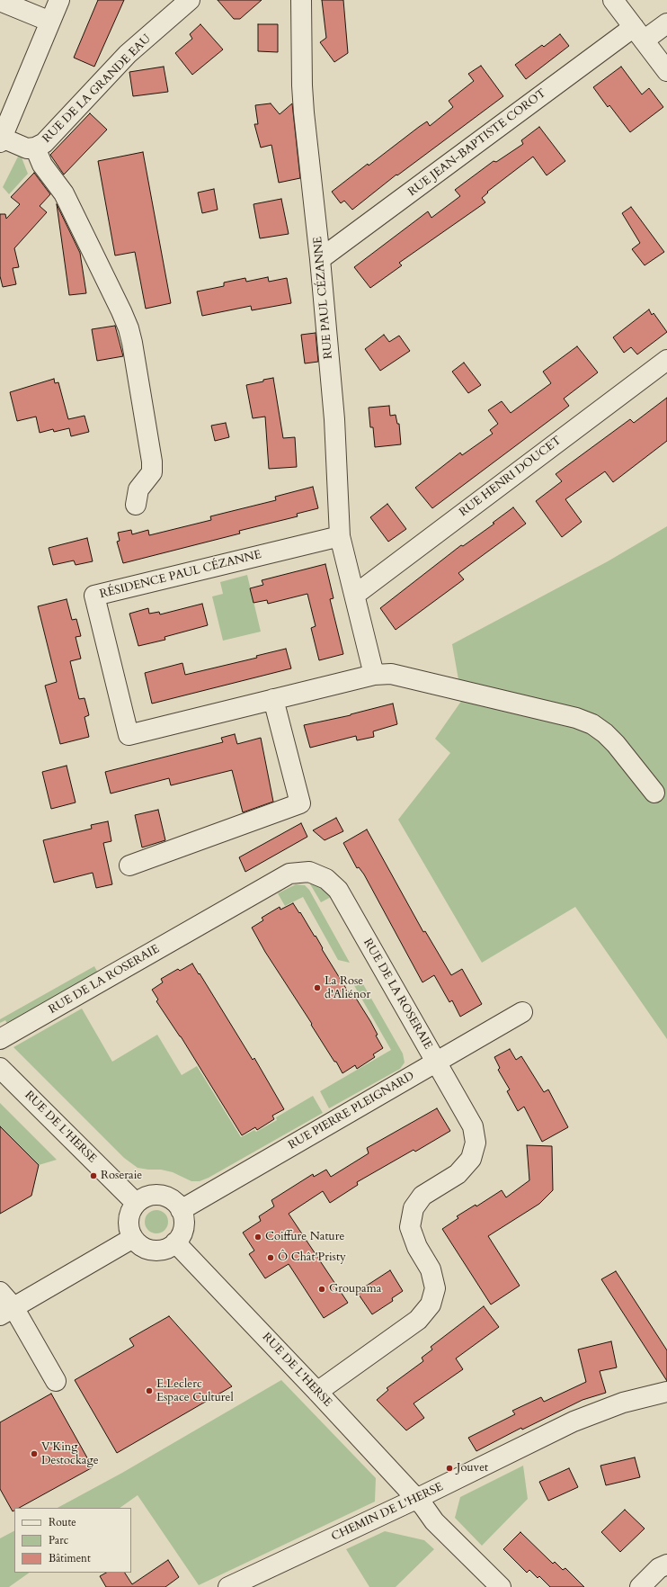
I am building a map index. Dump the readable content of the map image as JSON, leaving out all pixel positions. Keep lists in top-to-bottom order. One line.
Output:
{"streets":{"street":["RUE DE LA GRANDE EAU","RUE JEAN-BAPTISTE COROT","RUE PAUL CÉZANNE","RUE HENRI DOUCET","RÉSIDENCE PAUL CÉZANNE","RUE DE LA ROSERAIE","RUE PIERRE PLEIGNARD","RUE DE L'HERSE","CHEMIN DE L'HERSE"]},"crossings":[["RUE JEAN-BAPTISTE COROT","RUE PAUL CÉZANNE"],["RUE PAUL CÉZANNE","RUE HENRI DOUCET"],["RUE PAUL CÉZANNE","RÉSIDENCE PAUL CÉZANNE"],["RUE DE LA ROSERAIE","RUE PIERRE PLEIGNARD"],["RUE DE LA ROSERAIE","RUE DE L'HERSE"],["RUE PIERRE PLEIGNARD","RUE DE L'HERSE"],["RUE DE L'HERSE","CHEMIN DE L'HERSE"]],"places":["La Rose d'Aliénor","Roseraie","Coiffure Nature","Ô Chât'Pristy","Groupama","E.Leclerc Espace Culturel","V'King Destockage","Jouvet"],"legend":["Route","Parc","Bâtiment"]}
